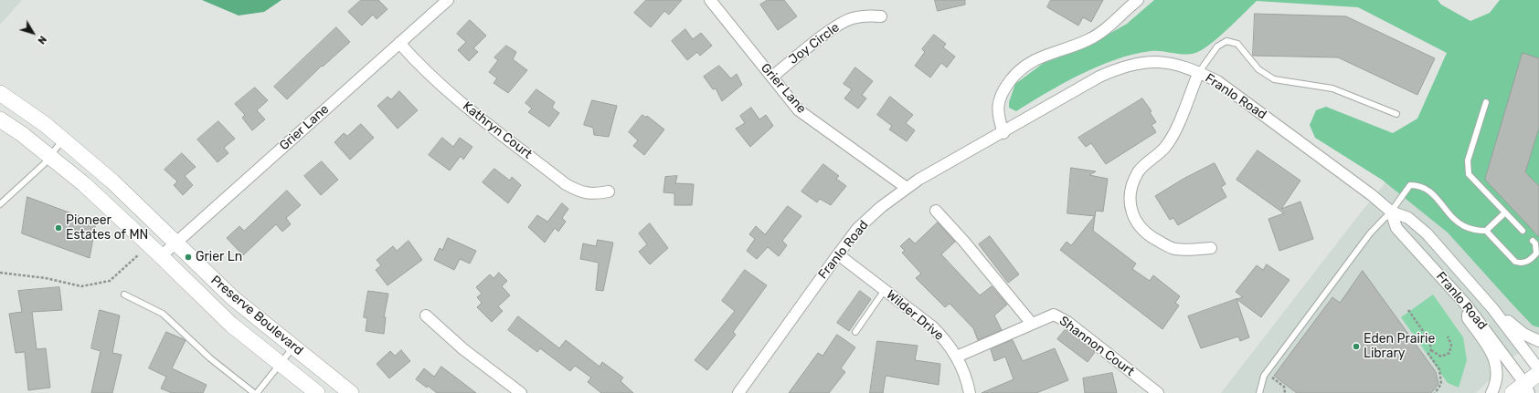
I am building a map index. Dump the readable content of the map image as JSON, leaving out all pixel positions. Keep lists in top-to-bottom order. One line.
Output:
{"streets":{"street":["Joy Circle","Grier Lane","Franlo Road","Kathryn Court","Preserve Boulevard","Wilder Drive","Shannon Court"]},"crossings":[["Joy Circle","Grier Lane"],["Grier Lane","Franlo Road"],["Grier Lane","Kathryn Court"],["Grier Lane","Preserve Boulevard"],["Franlo Road","Wilder Drive"],["Wilder Drive","Shannon Court"]],"places":["Pioneer Estates of MN","Grier Ln","Eden Prairie Library"],"north":"bottom right"}
